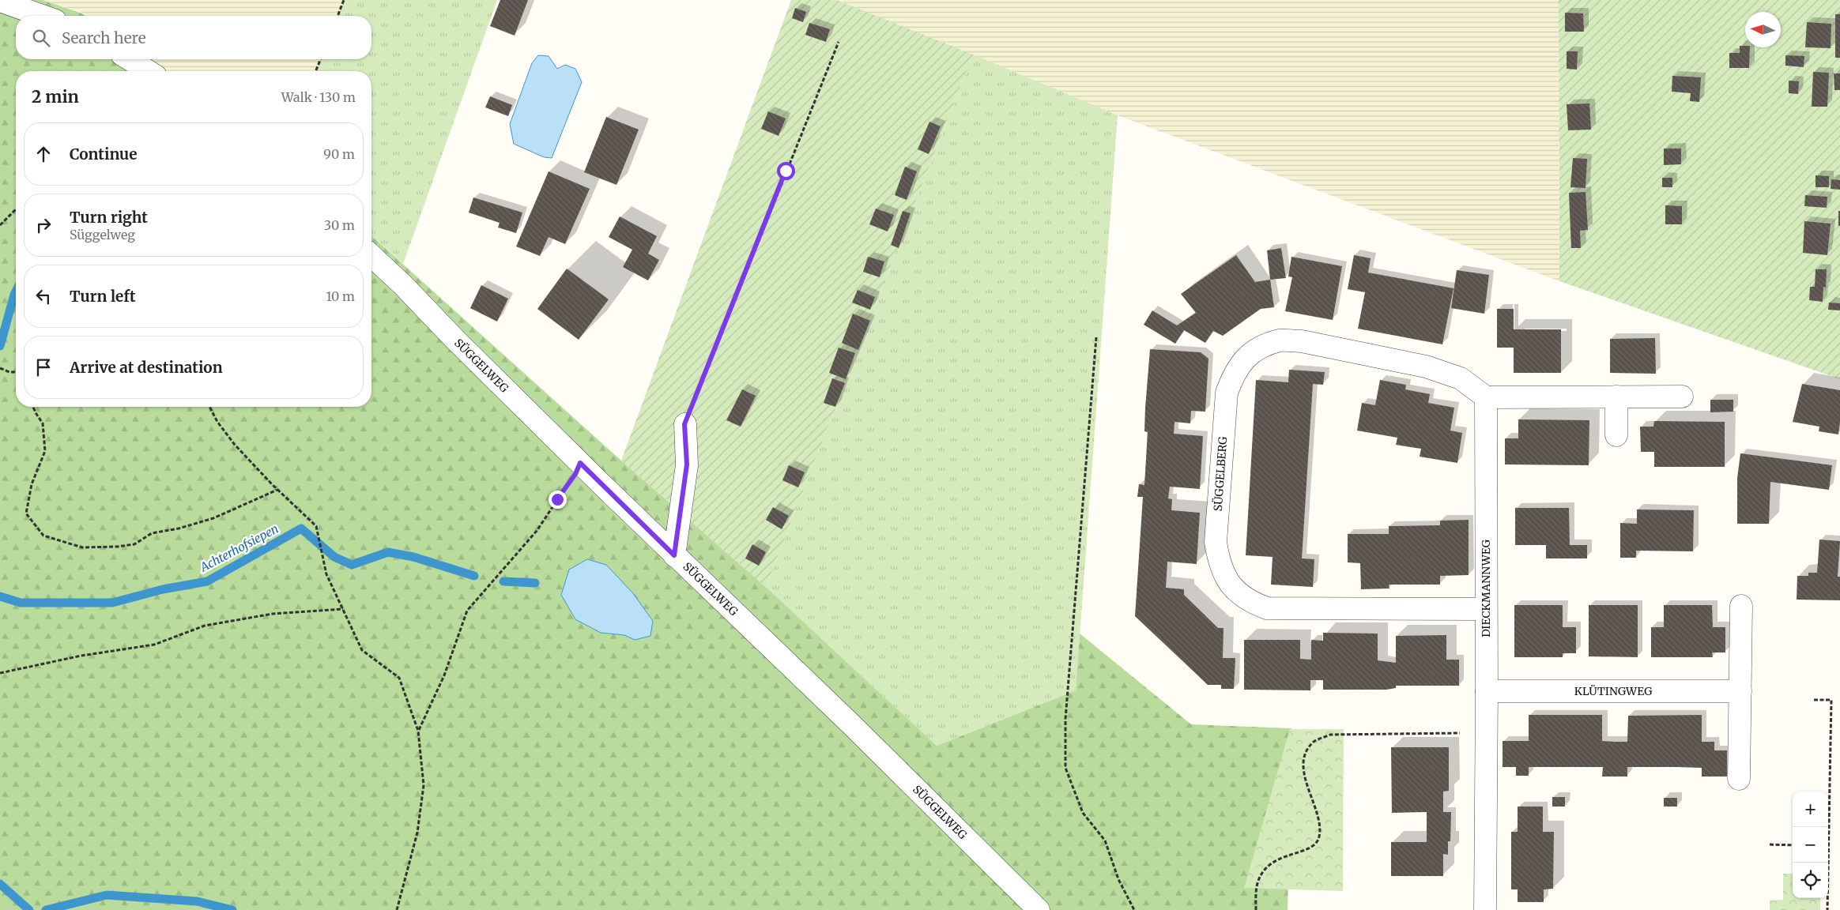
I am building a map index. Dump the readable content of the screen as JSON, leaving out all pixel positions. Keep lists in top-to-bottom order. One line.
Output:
{"streets":{"street":["SÜGGELWEG","SÜGGELBERG","DIECKMANNWEG","KLÜTINGWEG"]},"crossings":[["SÜGGELBERG","DIECKMANNWEG"],["DIECKMANNWEG","KLÜTINGWEG"]],"water":["Achterhofsiepen"],"north":"left","page":{"search":"Search here","heading":["2 min","Walk · 130 m"],"list":[["Continue","90 m"],["Turn right","Süggelweg","30 m"],["Turn left","10 m"],"Arrive at destination"],"map_buttons":["+","−"]}}
